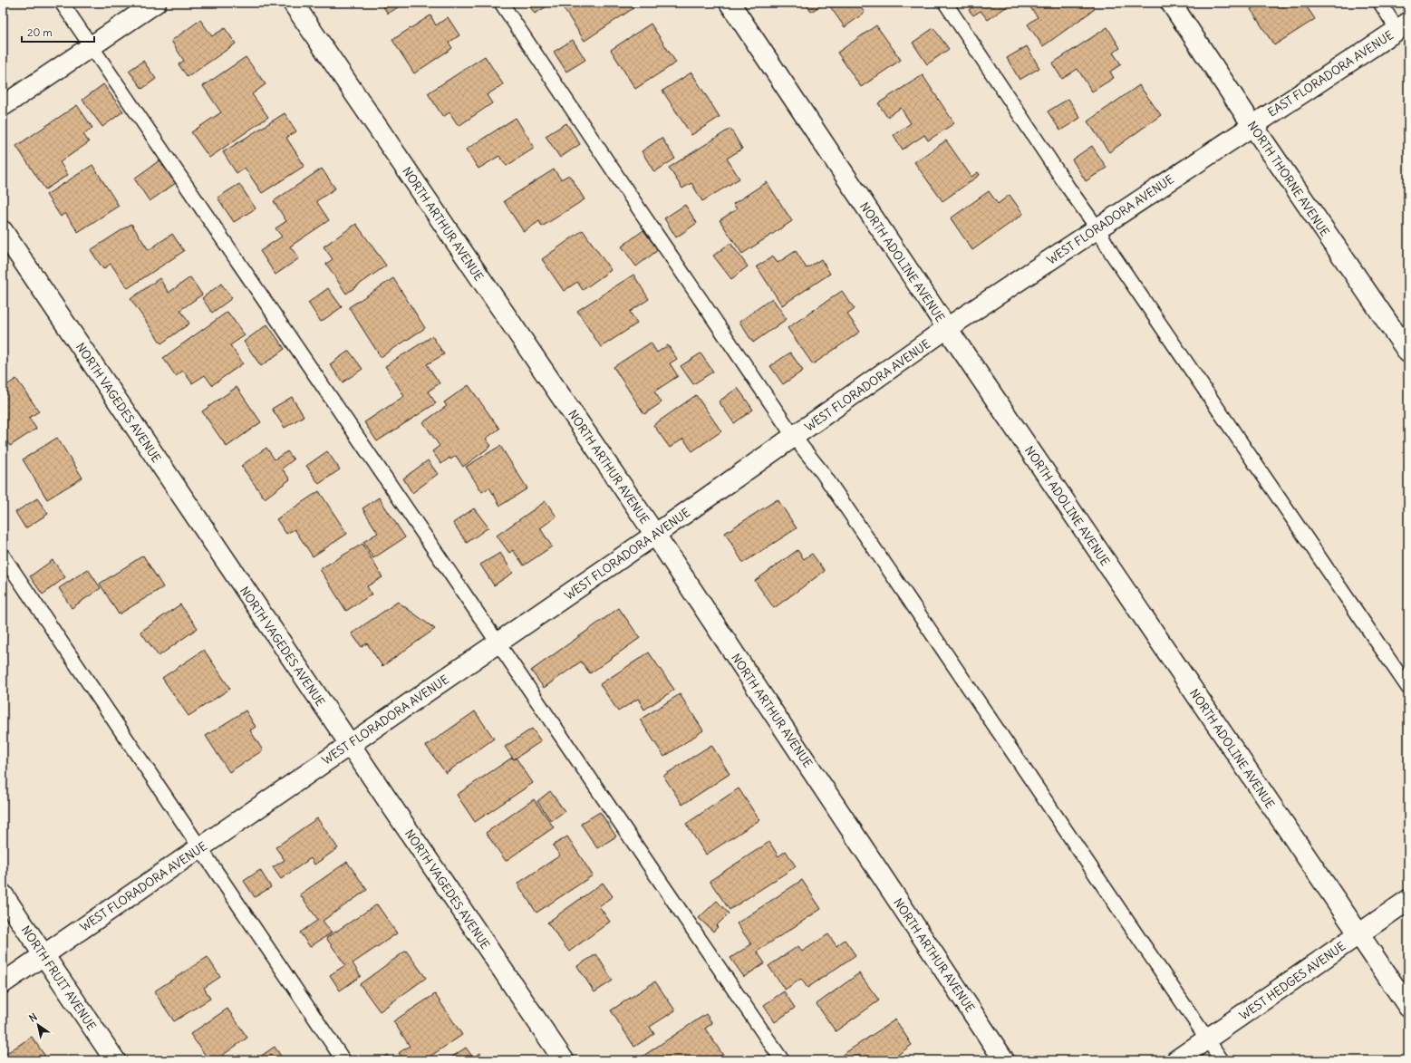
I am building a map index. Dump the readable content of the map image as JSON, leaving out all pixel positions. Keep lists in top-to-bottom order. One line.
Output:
{"streets":{"street":["EAST FLORADORA AVENUE","NORTH THORNE AVENUE","WEST FLORADORA AVENUE","NORTH ARTHUR AVENUE","NORTH ADOLINE AVENUE","NORTH VAGEDES AVENUE","NORTH FRUIT AVENUE","WEST HEDGES AVENUE"]},"crossings":[["EAST FLORADORA AVENUE","NORTH THORNE AVENUE"],["EAST FLORADORA AVENUE","WEST FLORADORA AVENUE"],["NORTH THORNE AVENUE","WEST FLORADORA AVENUE"],["WEST FLORADORA AVENUE","NORTH ARTHUR AVENUE"],["WEST FLORADORA AVENUE","NORTH ADOLINE AVENUE"],["WEST FLORADORA AVENUE","NORTH VAGEDES AVENUE"],["WEST FLORADORA AVENUE","NORTH FRUIT AVENUE"],["NORTH ADOLINE AVENUE","WEST HEDGES AVENUE"]],"scale_bar":"20 m","north":"top left"}
